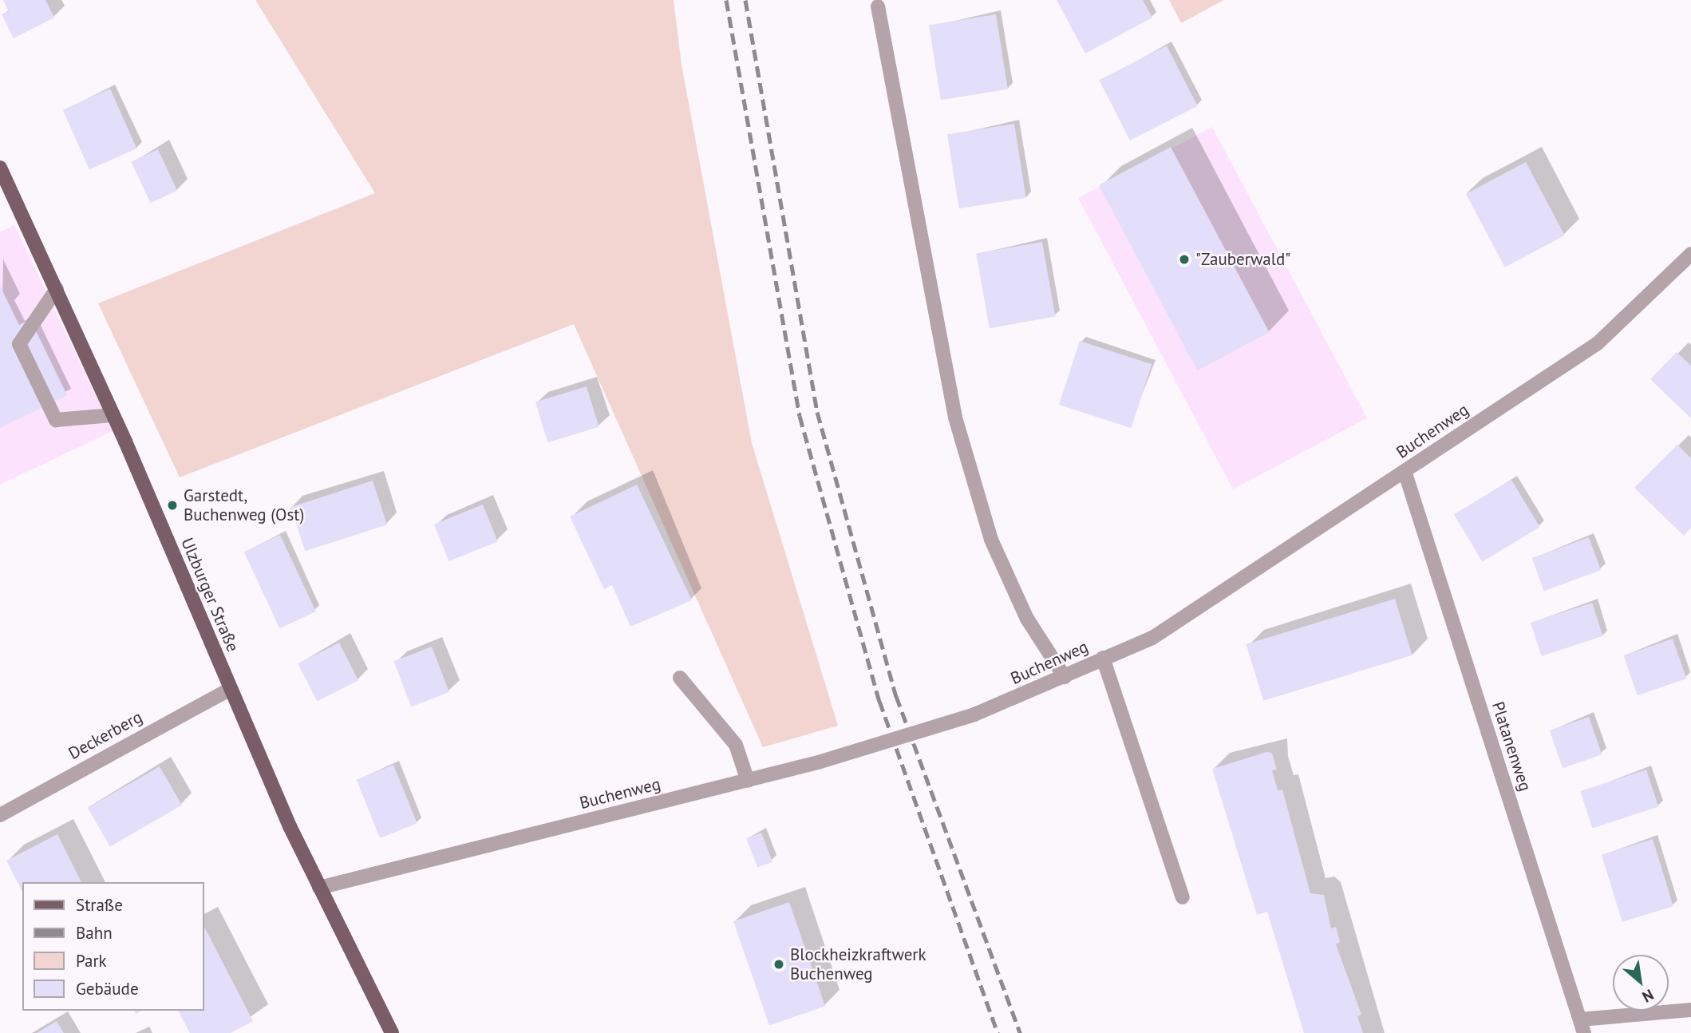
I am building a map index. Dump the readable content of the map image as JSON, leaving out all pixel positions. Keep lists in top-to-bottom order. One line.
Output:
{"streets":{"main road":["Ulzburger Straße"],"street":["Buchenweg","Deckerberg","Platanenweg"]},"crossings":[["Buchenweg","Ulzburger Straße"],["Buchenweg","Platanenweg"],["Ulzburger Straße","Deckerberg"]],"places":["\"Zauberwald\"","Garstedt, Buchenweg (Ost)","Blockheizkraftwerk Buchenweg"],"legend":["Straße","Bahn","Park","Gebäude"],"north":"bottom right"}
